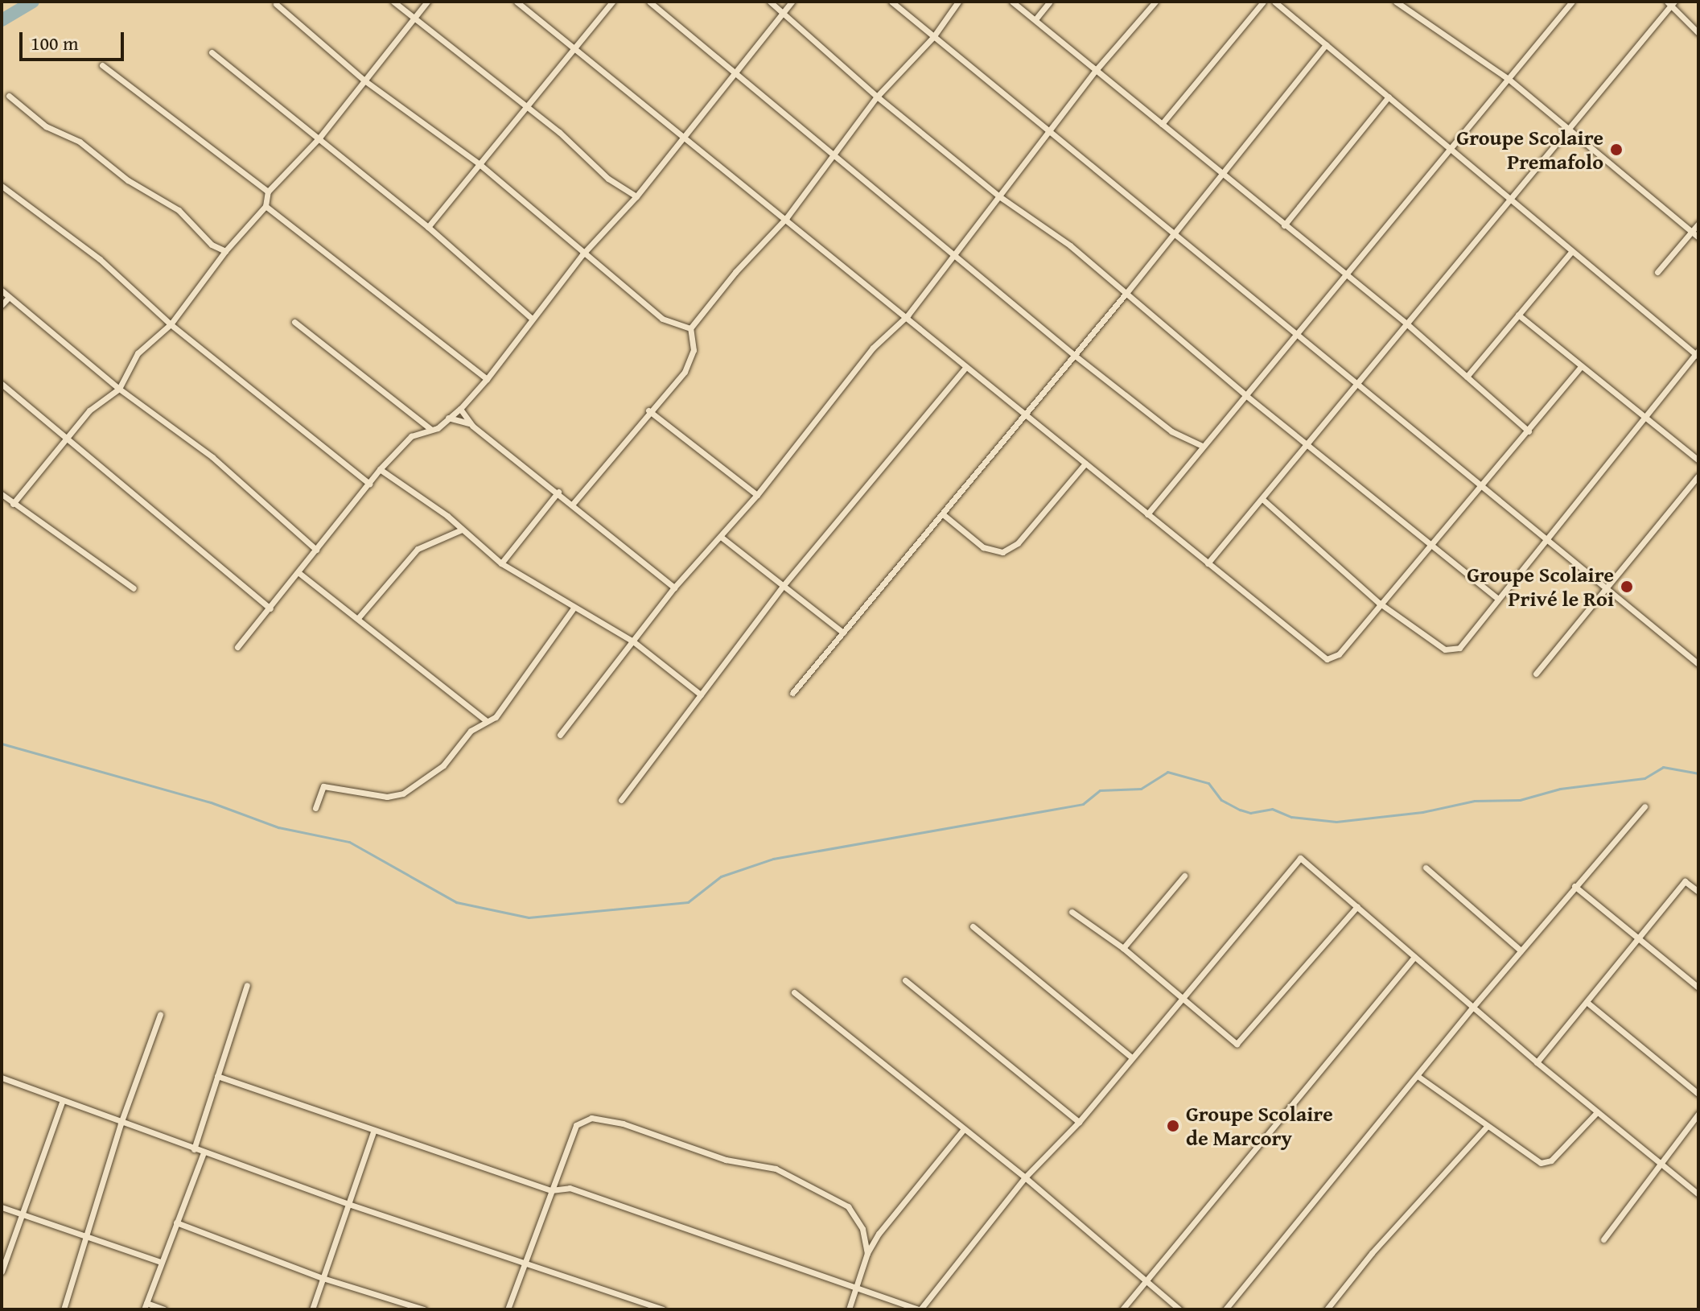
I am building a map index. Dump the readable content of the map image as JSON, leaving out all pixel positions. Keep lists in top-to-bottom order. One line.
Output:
{"places":["Groupe Scolaire Premafolo","Groupe Scolaire Privé le Roi","Groupe Scolaire de Marcory"],"scale_bar":"100 m"}
